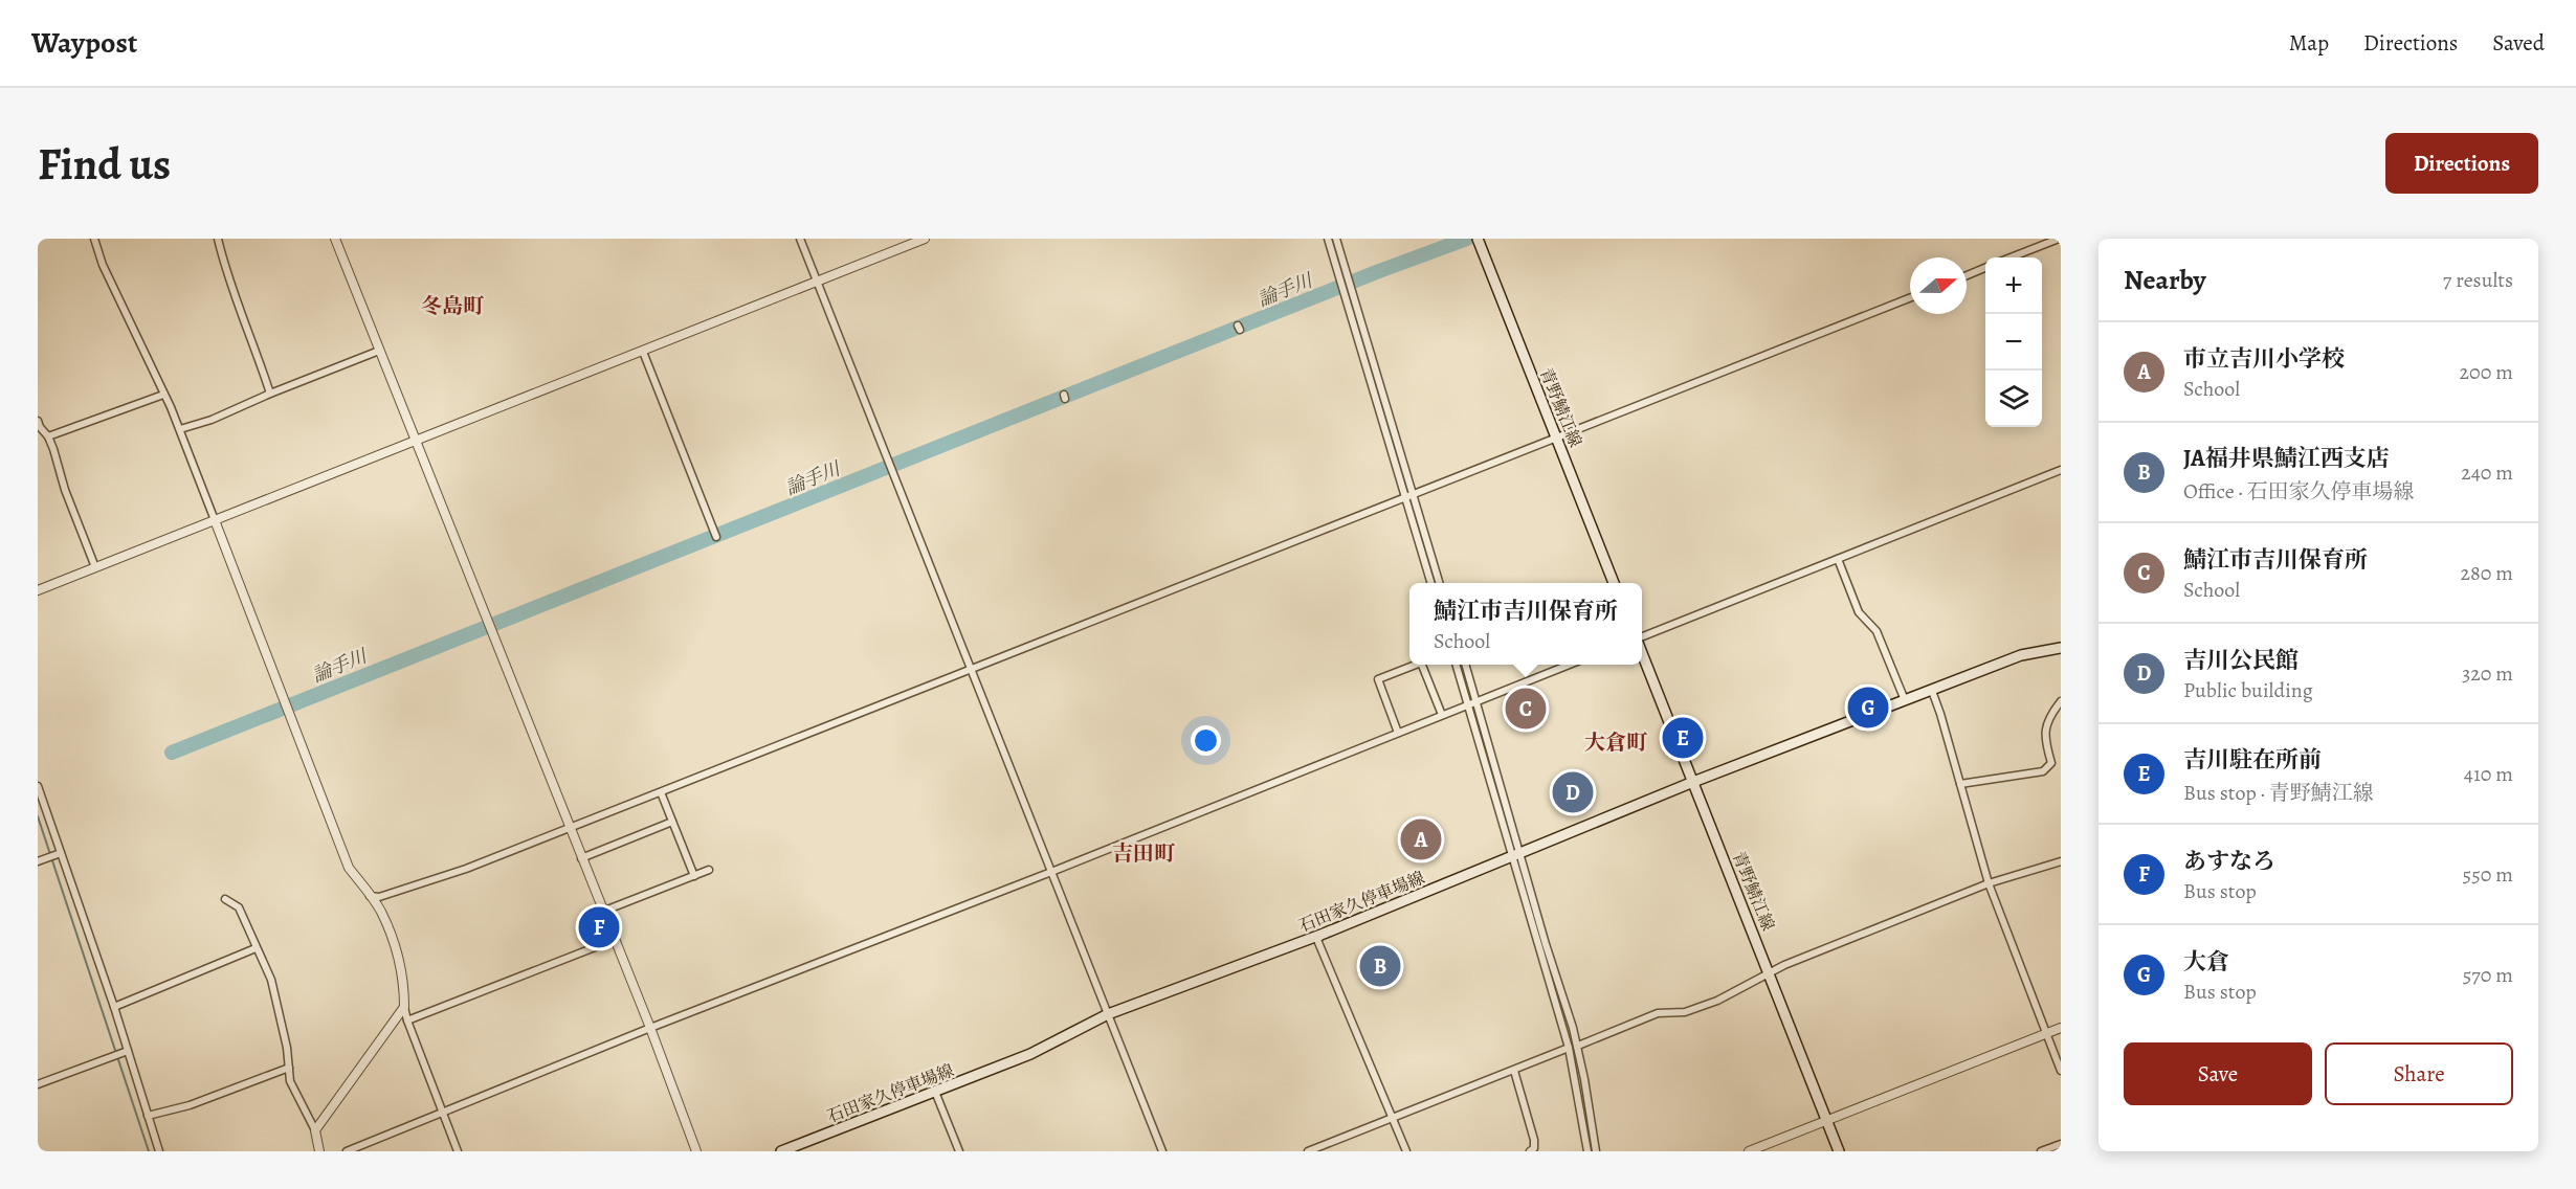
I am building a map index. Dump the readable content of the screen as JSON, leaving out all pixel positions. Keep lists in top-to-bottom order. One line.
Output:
{"streets":{"main road":["青野鯖江線","石田家久停車場線"]},"crossings":[["青野鯖江線","石田家久停車場線"]],"districts":["冬島町","大倉町","吉田町"],"water":["論手川"],"north":"right","page":{"header":"Waypost","nav":["Map","Directions","Saved"],"buttons":["Directions",["Save","Share"]],"title":"Find us","heading":["Nearby","7 results"],"map_buttons":["+","−"],"list":[{"mark":"A","name":"市立吉川小学校","note":"School","value":"200 m"},{"mark":"B","name":"JA福井県鯖江西支店","note":"Office · 石田家久停車場線","value":"240 m"},{"mark":"C","name":"鯖江市吉川保育所","note":"School","value":"280 m"},{"mark":"D","name":"吉川公民館","note":"Public building","value":"320 m"},{"mark":"E","name":"吉川駐在所前","note":"Bus stop · 青野鯖江線","value":"410 m"},{"mark":"F","name":"あすなろ","note":"Bus stop","value":"550 m"},{"mark":"G","name":"大倉","note":"Bus stop","value":"570 m"}],"popup":["鯖江市吉川保育所","School"],"pins":["G","C","E","D","A","F","B"]}}
